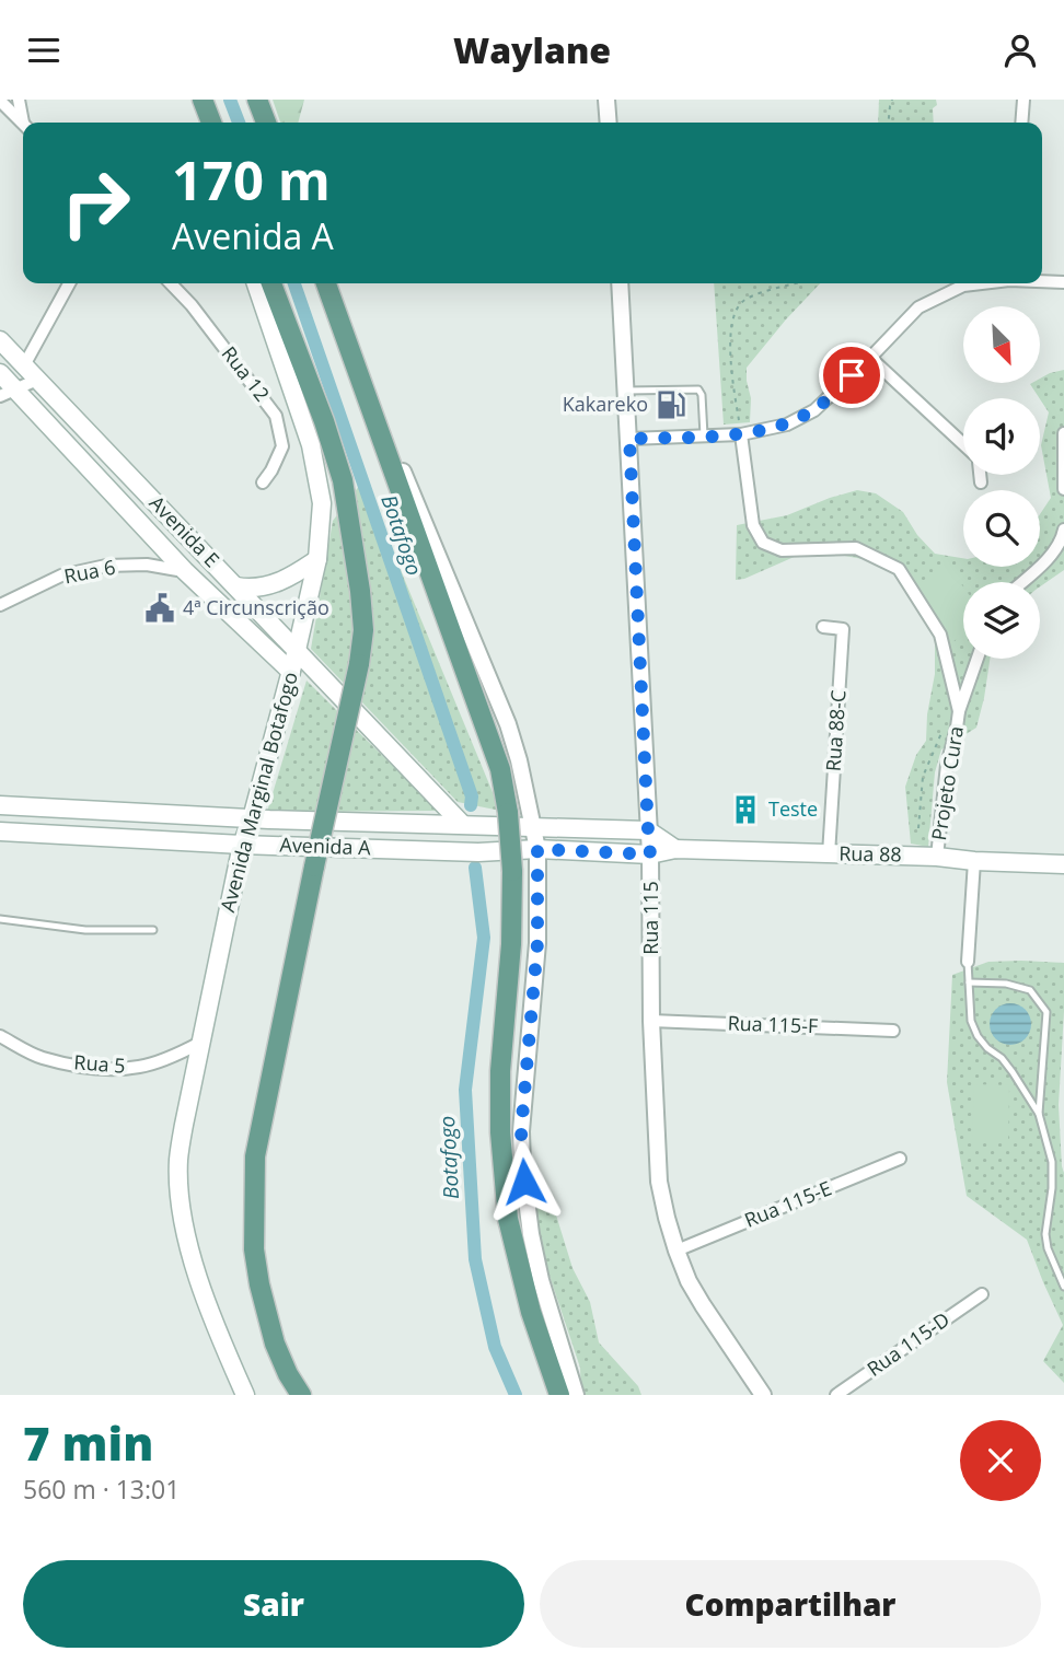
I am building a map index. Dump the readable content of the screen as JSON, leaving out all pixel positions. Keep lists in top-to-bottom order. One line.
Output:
{"streets":{"main road":["Avenida E","Avenida Marginal Botafogo","Avenida A","Rua 88"],"street":["Rua 12","Rua 6","Rua 88-C","Projeto Cura","Rua 115","Rua 115-F","Rua 5","Rua 115-E","Rua 115-D"]},"crossings":[["Avenida E","Rua 6"],["Avenida E","Avenida Marginal Botafogo"],["Avenida E","Avenida A"],["Rua 88-C","Rua 88"],["Projeto Cura","Rua 88"],["Avenida Marginal Botafogo","Avenida A"],["Avenida Marginal Botafogo","Rua 5"],["Avenida A","Rua 88"],["Avenida A","Rua 115"],["Rua 88","Rua 115"],["Rua 115","Rua 115-F"],["Rua 115","Rua 115-E"]],"water":["Botafogo"],"places":{"fuel station":["Kakareko"],"public building":["4ª Circunscrição"],"building":["Teste"]},"north":"bottom right","page":{"header":"Waylane","turn":["170 m","Avenida A"],"heading":["7 min","560 m · 13:01"],"buttons":["Sair","Compartilhar"]}}
